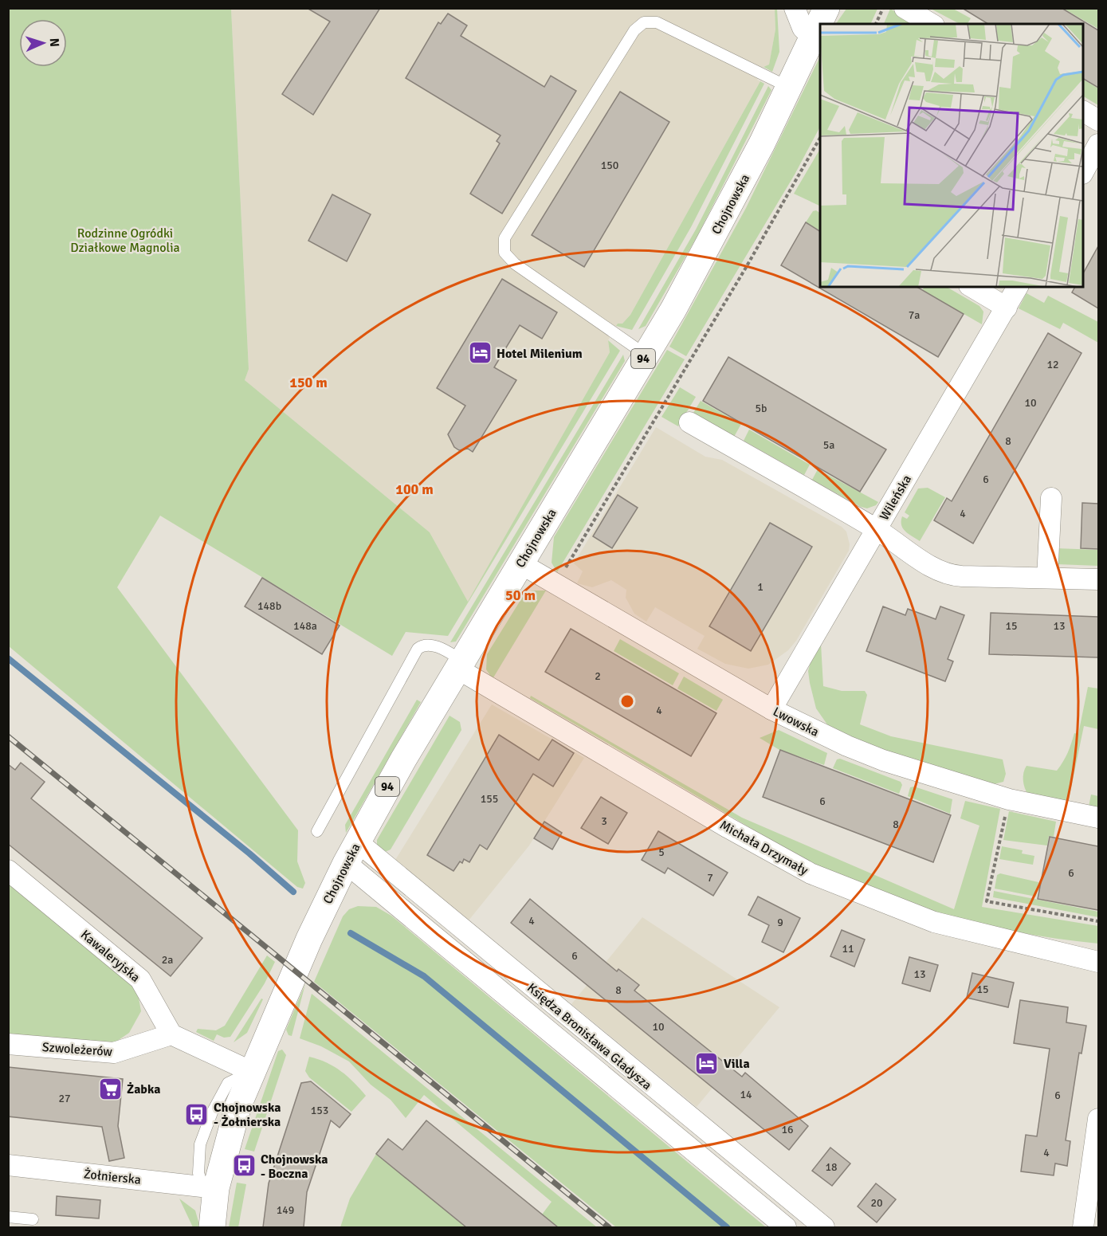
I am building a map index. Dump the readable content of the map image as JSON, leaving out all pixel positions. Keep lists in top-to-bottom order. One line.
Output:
{"streets":{"main road":["Chojnowska","94"],"street":["Wileńska","Lwowska","Michała Drzymały","Kawaleryjska","Księdza Bronisława Gładysza","Szwoleżerów","Żołnierska"]},"crossings":[["Chojnowska","Lwowska"],["Chojnowska","Michała Drzymały"],["Chojnowska","Księdza Bronisława Gładysza"],["Chojnowska","Żołnierska"],["Wileńska","Lwowska"],["Kawaleryjska","Szwoleżerów"]],"parks":["Rodzinne Ogródki Działkowe Magnolia"],"places":{"hotel":["Hotel Milenium","Villa"],"supermarket":["Żabka"],"bus stop":["Chojnowska - Żołnierska","Chojnowska - Boczna"]},"house_numbers":["150","7a","12","10","5b","8","5a","6","4","1","148b","148a","15","13","2","4","155","6","3","8","5","6","7","4","9","11","6","2a","13","15","8","10","14","6","27","153","16","4","18","20","149"],"north":"right","rings":["150 m","100 m","50 m"]}
